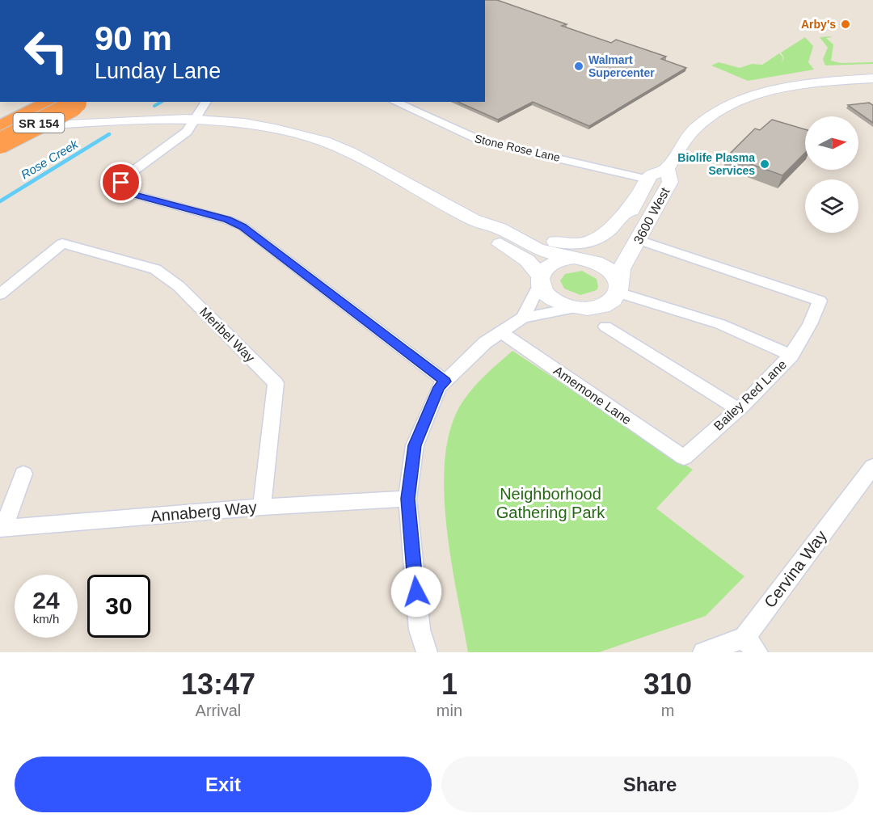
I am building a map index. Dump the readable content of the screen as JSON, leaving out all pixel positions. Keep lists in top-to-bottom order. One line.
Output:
{"streets":{"highway":["SR 154"],"street":["Stone Rose Lane","3600 West","Meribel Way","Amemone Lane","Bailey Red Lane","Annaberg Way","Cervina Way"]},"crossings":[["Stone Rose Lane","3600 West"],["3600 West","Bailey Red Lane"],["Meribel Way","Annaberg Way"],["Amemone Lane","Bailey Red Lane"]],"water":["Rose Creek"],"parks":["Neighborhood Gathering Park"],"places":["Arby's","Walmart Supercenter","Biolife Plasma Services"],"north":"right","page":{"turn":["90 m","Lunday Lane"],"speed":"24 km/h","limit":"30","eta":["13:47","Arrival","1","min","310","m"],"buttons":["Exit","Share"]}}
